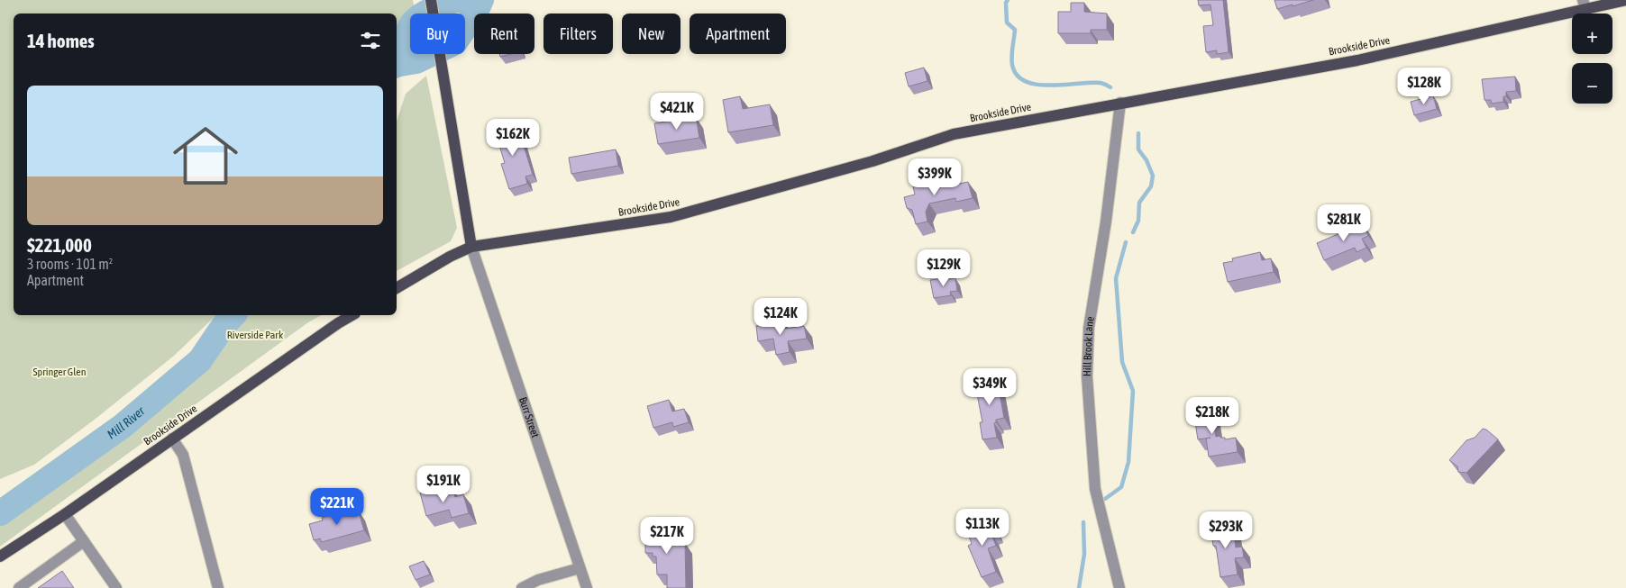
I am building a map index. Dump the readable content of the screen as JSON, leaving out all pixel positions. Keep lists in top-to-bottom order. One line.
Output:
{"streets":{"main road":["Brookside Drive"],"street":["Hill Brook Lane","Burr Street"]},"crossings":[["Brookside Drive","Hill Brook Lane"],["Brookside Drive","Burr Street"]],"water":["Mill River"],"parks":["Riverside Park","Springer Glen"],"page":{"map_buttons":["+","−"],"chip":["Buy","Rent","Filters","New","Apartment"],"heading":"14 homes","price":["$128K","$421K","$162K","$399K","$281K","$129K","$124K","$349K","$218K","$191K","$221K","$113K","$293K","$217K"],"list":[{"name":"$221,000","note":"3 rooms · 101 m² · Apartment"}]}}
